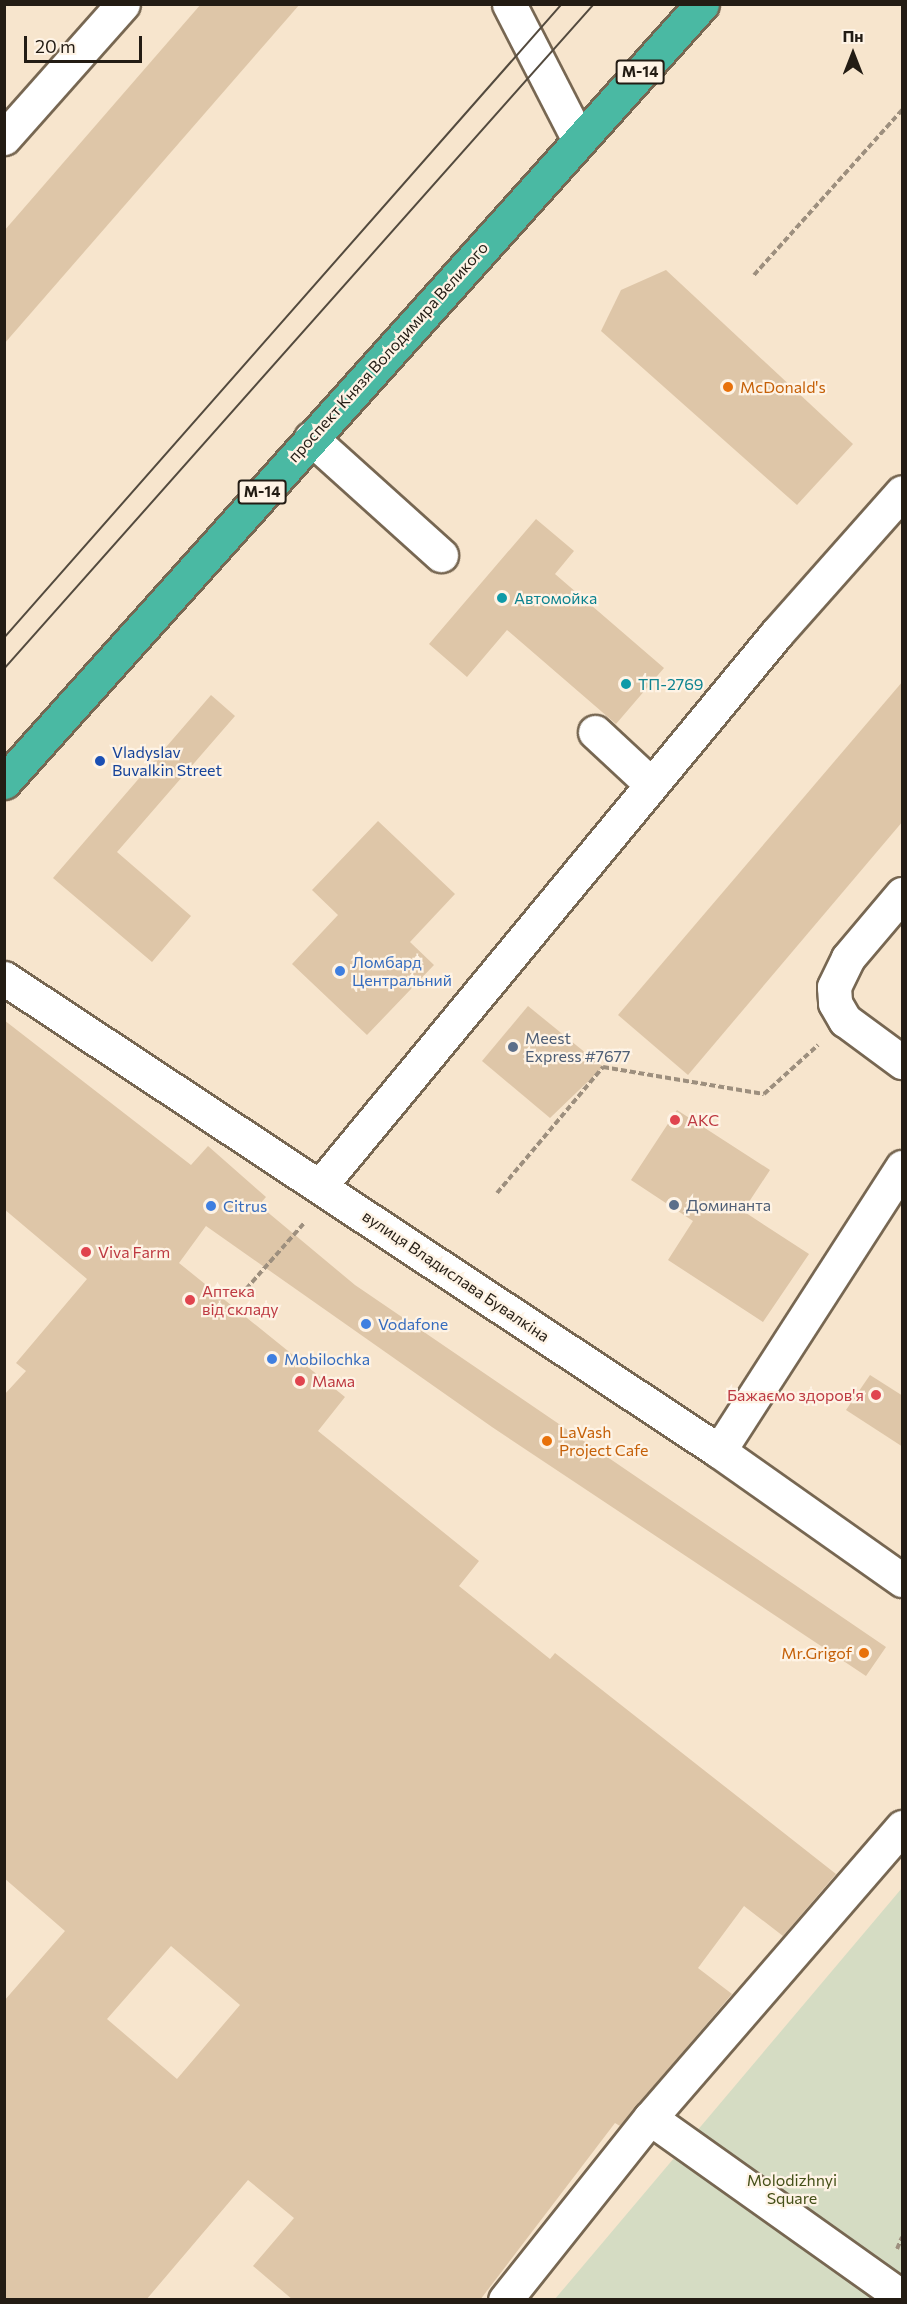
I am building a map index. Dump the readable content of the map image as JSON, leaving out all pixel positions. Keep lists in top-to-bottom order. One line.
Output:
{"streets":{"highway":["М-14","проспект Князя Володимира Великого"],"street":["вулиця Владислава Бувалкіна"]},"parks":["Molodizhnyi Square"],"places":["McDonald's","Автомойка","ТП-2769","Vladyslav Buvalkin Street","Ломбард Центральний","Meest Express #7677","АКС","Доминанта","Citrus","Viva Farm","Аптека від складу","Vodafone","Mobilochka","Мама","Бажаємо здоров'я","LaVash Project Cafe","Mr.Grigof"],"scale_bar":"20 m","north":"top"}
